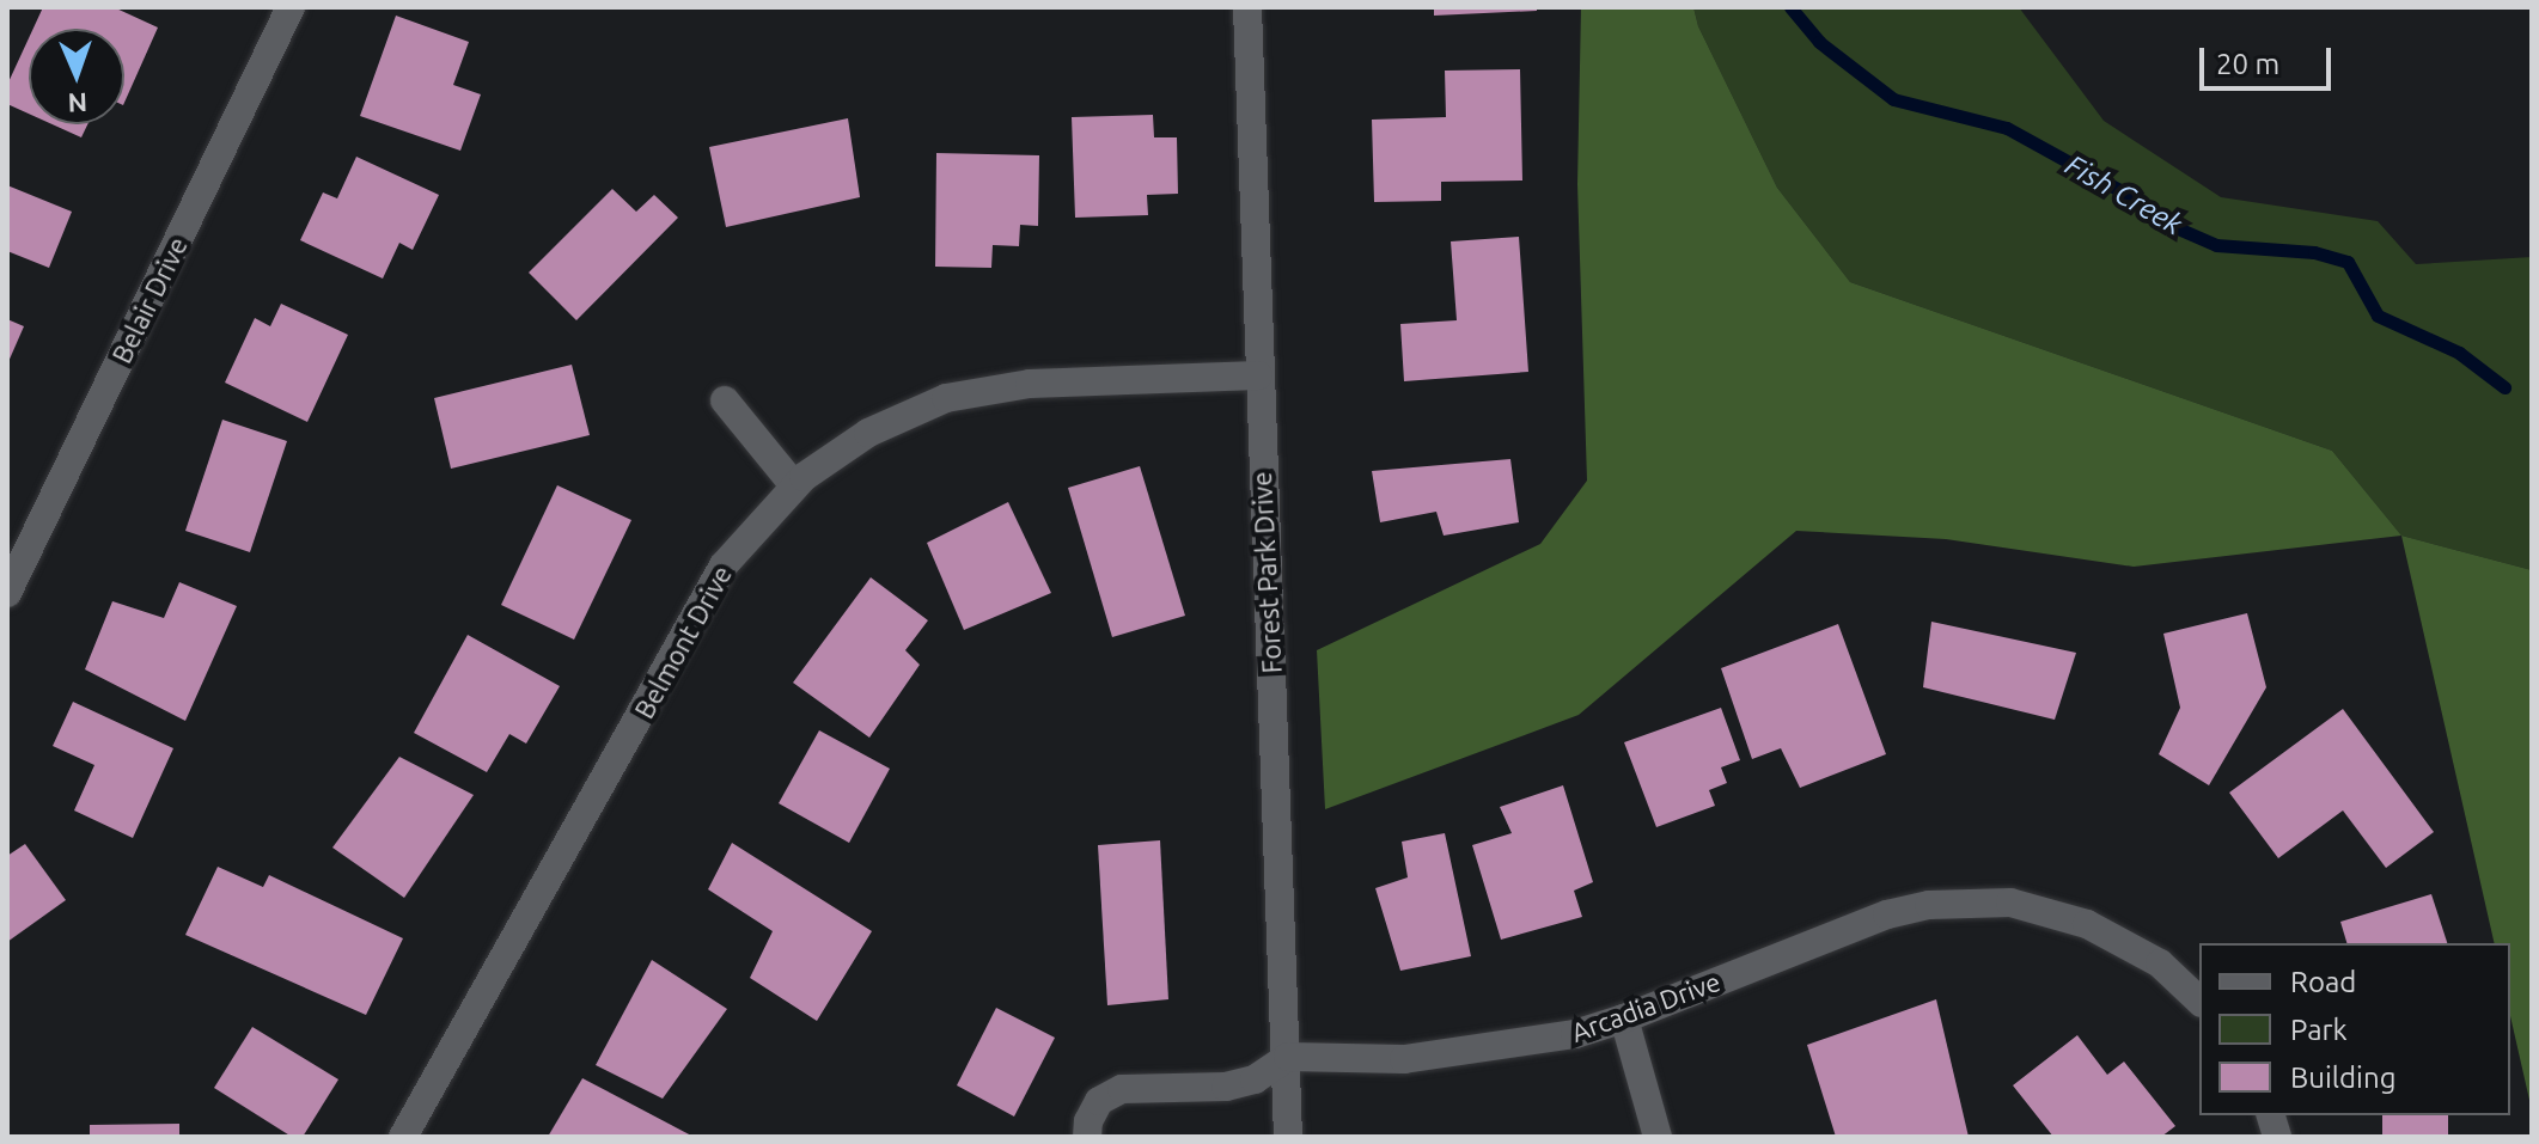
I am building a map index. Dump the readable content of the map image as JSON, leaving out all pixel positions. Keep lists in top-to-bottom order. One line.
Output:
{"streets":{"street":["Belair Drive","Forest Park Drive","Belmont Drive","Arcadia Drive"]},"crossings":[["Forest Park Drive","Belmont Drive"],["Forest Park Drive","Arcadia Drive"]],"water":["Fish Creek"],"legend":["Road","Park","Building"],"scale_bar":"20 m","north":"bottom"}
